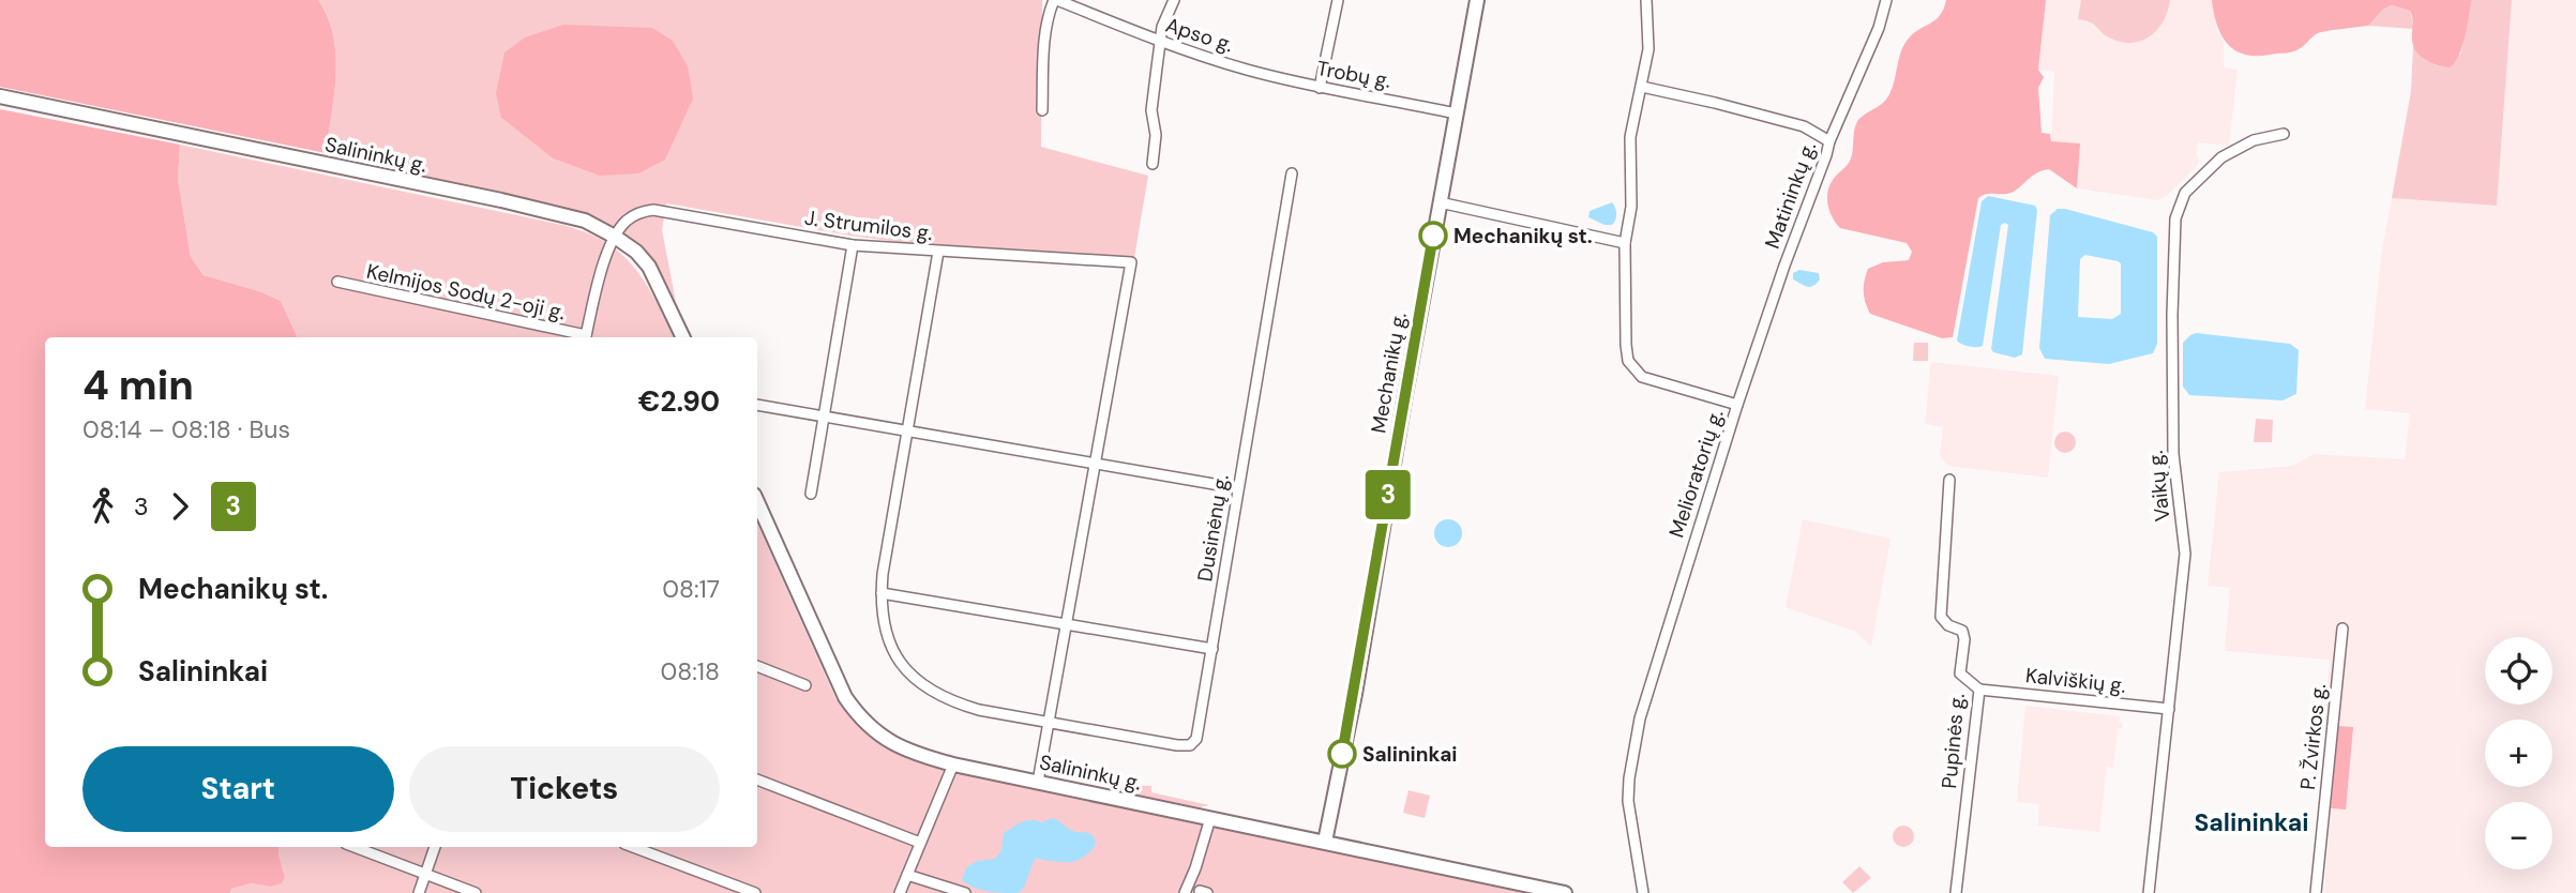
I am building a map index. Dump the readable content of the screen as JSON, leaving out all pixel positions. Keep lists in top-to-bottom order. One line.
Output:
{"streets":{"main road":["Salininkų g.","Mechanikų g."],"street":["Apso g.","Trobų g.","Matininkų g.","J. Strumilos g.","Kelmijos Sodų 2-oji g.","Melioratorių g.","Vaikų g.","Dusinėnų g.","Kalviškių g.","P. Žvirkos g.","Pupinės g."]},"crossings":[["Apso g.","Trobų g."],["Trobų g.","Mechanikų g."],["Salininkų g.","J. Strumilos g."],["Salininkų g.","Mechanikų g."],["Matininkų g.","Melioratorių g."],["J. Strumilos g.","Dusinėnų g."],["Vaikų g.","Kalviškių g."],["Kalviškių g.","Pupinės g."]],"districts":["Salininkai"],"places":["Mechanikų st.","Salininkai"],"lines":["bus line 3"],"page":{"on_map":"3","heading":["4 min","08:14 – 08:18 · Bus","€2.90"],"legs":["3","3"],"list":[{"name":"Mechanikų st.","value":"08:17"},{"name":"Salininkai","value":"08:18"}],"map_buttons":["+","−"],"buttons":["Start","Tickets"]}}
